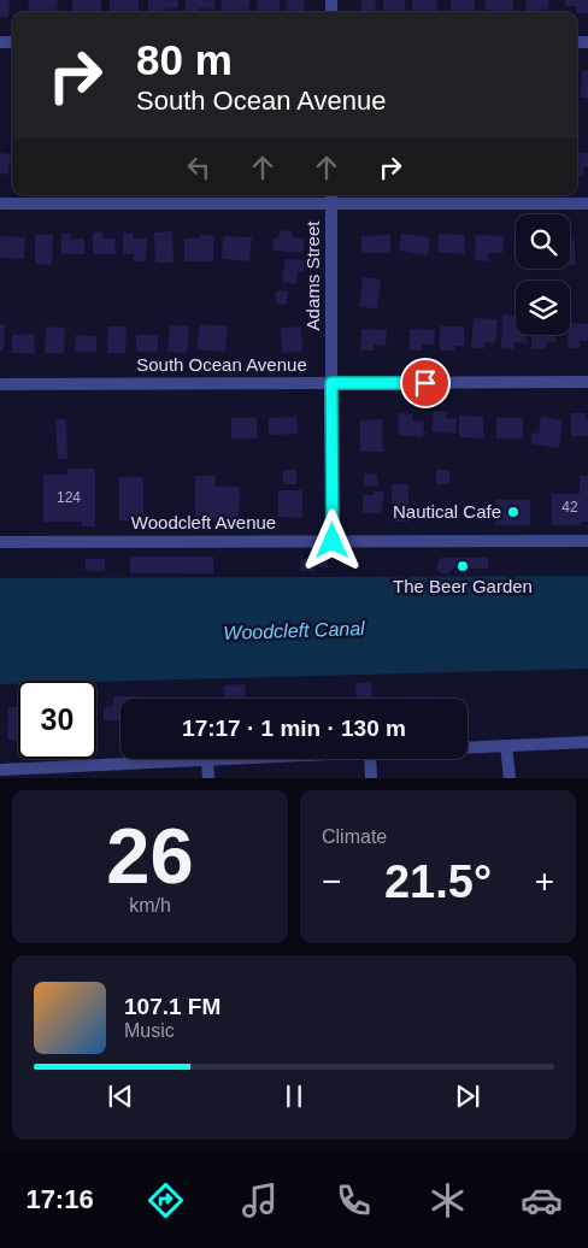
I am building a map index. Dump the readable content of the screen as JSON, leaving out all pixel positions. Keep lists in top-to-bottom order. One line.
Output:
{"streets":{"street":["Adams Street","South Ocean Avenue","Woodcleft Avenue"]},"crossings":[["Adams Street","South Ocean Avenue"],["Adams Street","Woodcleft Avenue"]],"water":["Woodcleft Canal"],"places":["Nautical Cafe","The Beer Garden"],"house_numbers":["124","42"],"page":{"turn":["80 m","South Ocean Avenue"],"limit":"30","trip":"17:17 · 1 min · 130 m","tile":[["26","km/h"],"Climate"],"heat":["−","21.5°","+"],"song":["107.1 FM","Music"],"tabs":"17:16"}}
